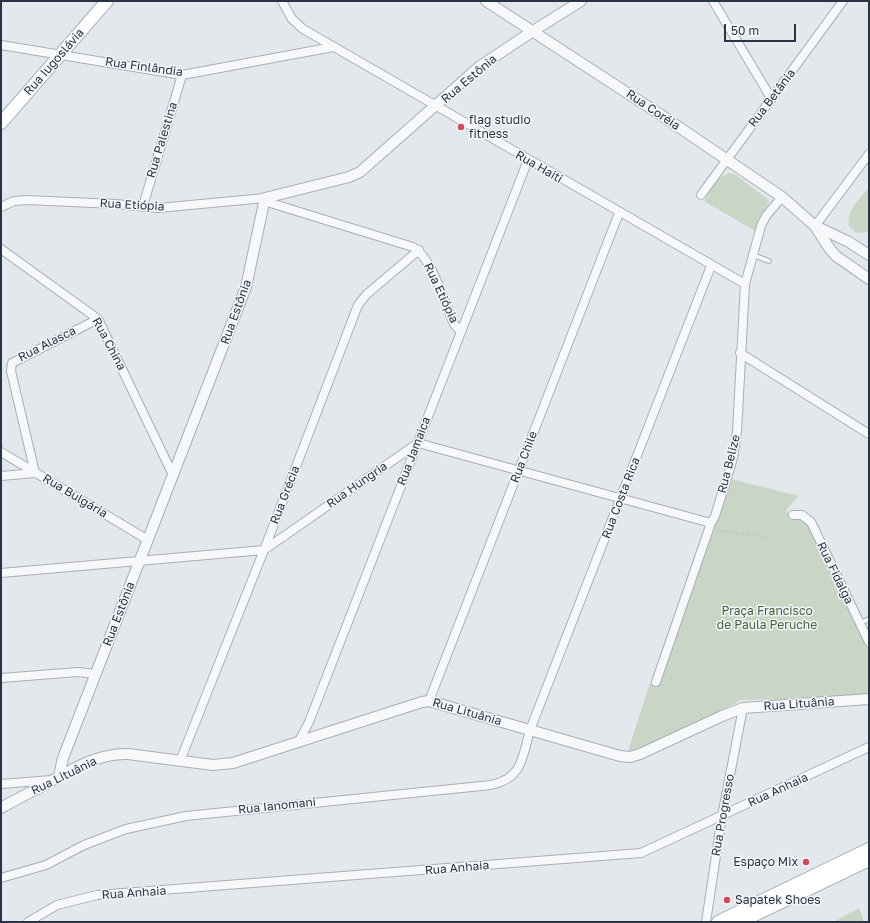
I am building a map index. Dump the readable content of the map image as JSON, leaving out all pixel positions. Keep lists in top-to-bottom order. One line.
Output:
{"streets":{"main road":["Rua Iugoslávia"],"street":["Rua Finlândia","Rua Estônia","Rua Betânia","Rua Coréia","Rua Palestina","Rua Haiti","Rua Etiópia","Rua Alasca","Rua China","Rua Jamaica","Rua Chile","Rua Belize","Rua Hungria","Rua Grécia","Rua Bulgária","Rua Costa Rica","Rua Fidalga","Rua Lituânia","Rua Anhaia","Rua Ianomani","Rua Progresso"]},"crossings":[["Rua Iugoslávia","Rua Finlândia"],["Rua Finlândia","Rua Palestina"],["Rua Finlândia","Rua Haiti"],["Rua Estônia","Rua Coréia"],["Rua Estônia","Rua Haiti"],["Rua Estônia","Rua Etiópia"],["Rua Estônia","Rua China"],["Rua Estônia","Rua Hungria"],["Rua Estônia","Rua Bulgária"],["Rua Estônia","Rua Lituânia"],["Rua Betânia","Rua Coréia"],["Rua Coréia","Rua Belize"],["Rua Palestina","Rua Etiópia"],["Rua Haiti","Rua Jamaica"],["Rua Haiti","Rua Chile"],["Rua Haiti","Rua Belize"],["Rua Haiti","Rua Costa Rica"],["Rua Etiópia","Rua Jamaica"],["Rua Etiópia","Rua Grécia"],["Rua Alasca","Rua China"],["Rua Alasca","Rua Bulgária"],["Rua Jamaica","Rua Hungria"],["Rua Jamaica","Rua Lituânia"],["Rua Chile","Rua Lituânia"],["Rua Hungria","Rua Grécia"],["Rua Grécia","Rua Lituânia"],["Rua Costa Rica","Rua Lituânia"],["Rua Costa Rica","Rua Ianomani"],["Rua Lituânia","Rua Ianomani"],["Rua Lituânia","Rua Progresso"],["Rua Anhaia","Rua Progresso"]],"parks":["Praça Francisco de Paula Peruche"],"places":["flag studio fitness","Espaço Mix","Sapatek Shoes"],"scale_bar":"50 m"}
